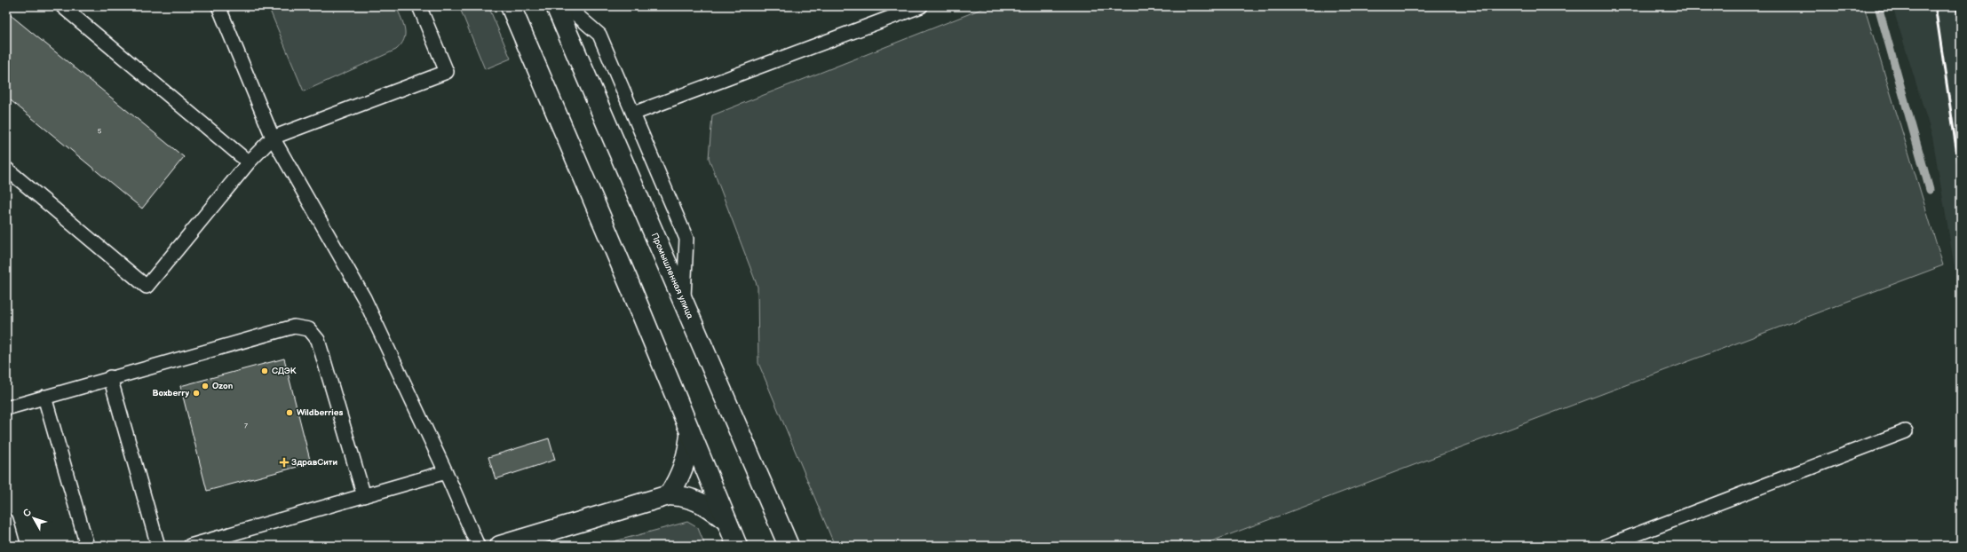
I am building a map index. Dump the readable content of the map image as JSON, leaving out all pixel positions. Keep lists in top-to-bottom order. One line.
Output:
{"streets":{"street":["Промышленная улица"]},"places":{"other":["СДЭК","Ozon","Boxberry","Wildberries"],"health":["ЗдравСити"]},"house_numbers":["5","7"],"north":"top left"}
